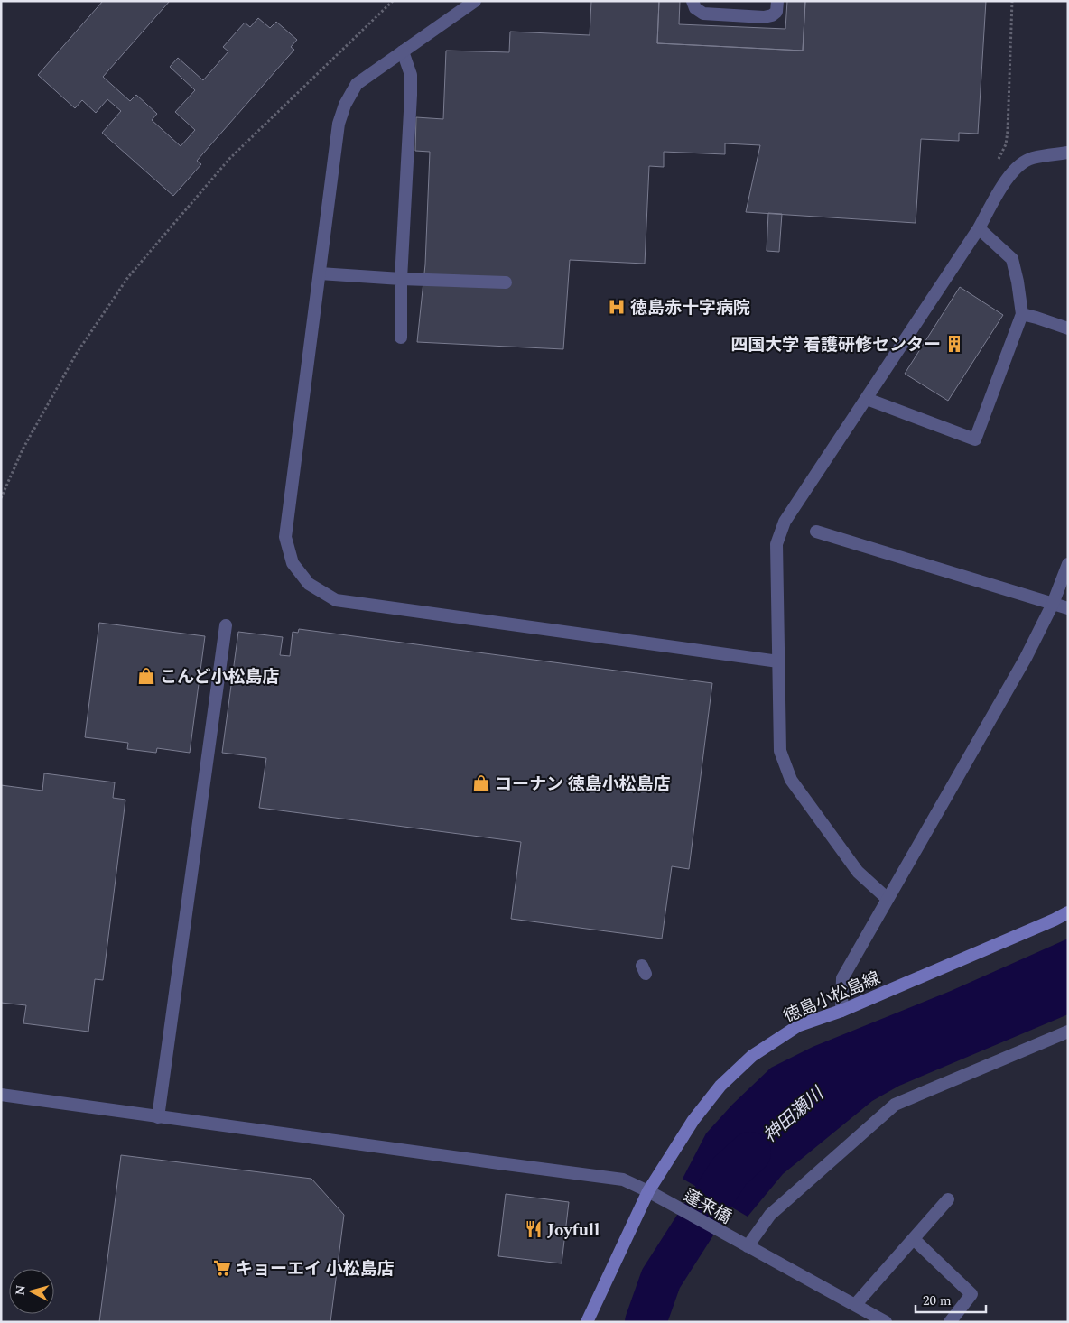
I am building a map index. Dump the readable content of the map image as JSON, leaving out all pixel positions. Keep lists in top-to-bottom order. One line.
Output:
{"streets":{"main road":["徳島小松島線"],"street":["蓬来橋"]},"crossings":[["徳島小松島線","蓬来橋"]],"water":["神田瀬川"],"places":{"hospital":["徳島赤十字病院"],"building":["四国大学 看護研修センター"],"shop":["こんど小松島店","コーナン 徳島小松島店"],"restaurant":["Joyfull"],"supermarket":["キョーエイ 小松島店"]},"scale_bar":"20 m","north":"left"}
